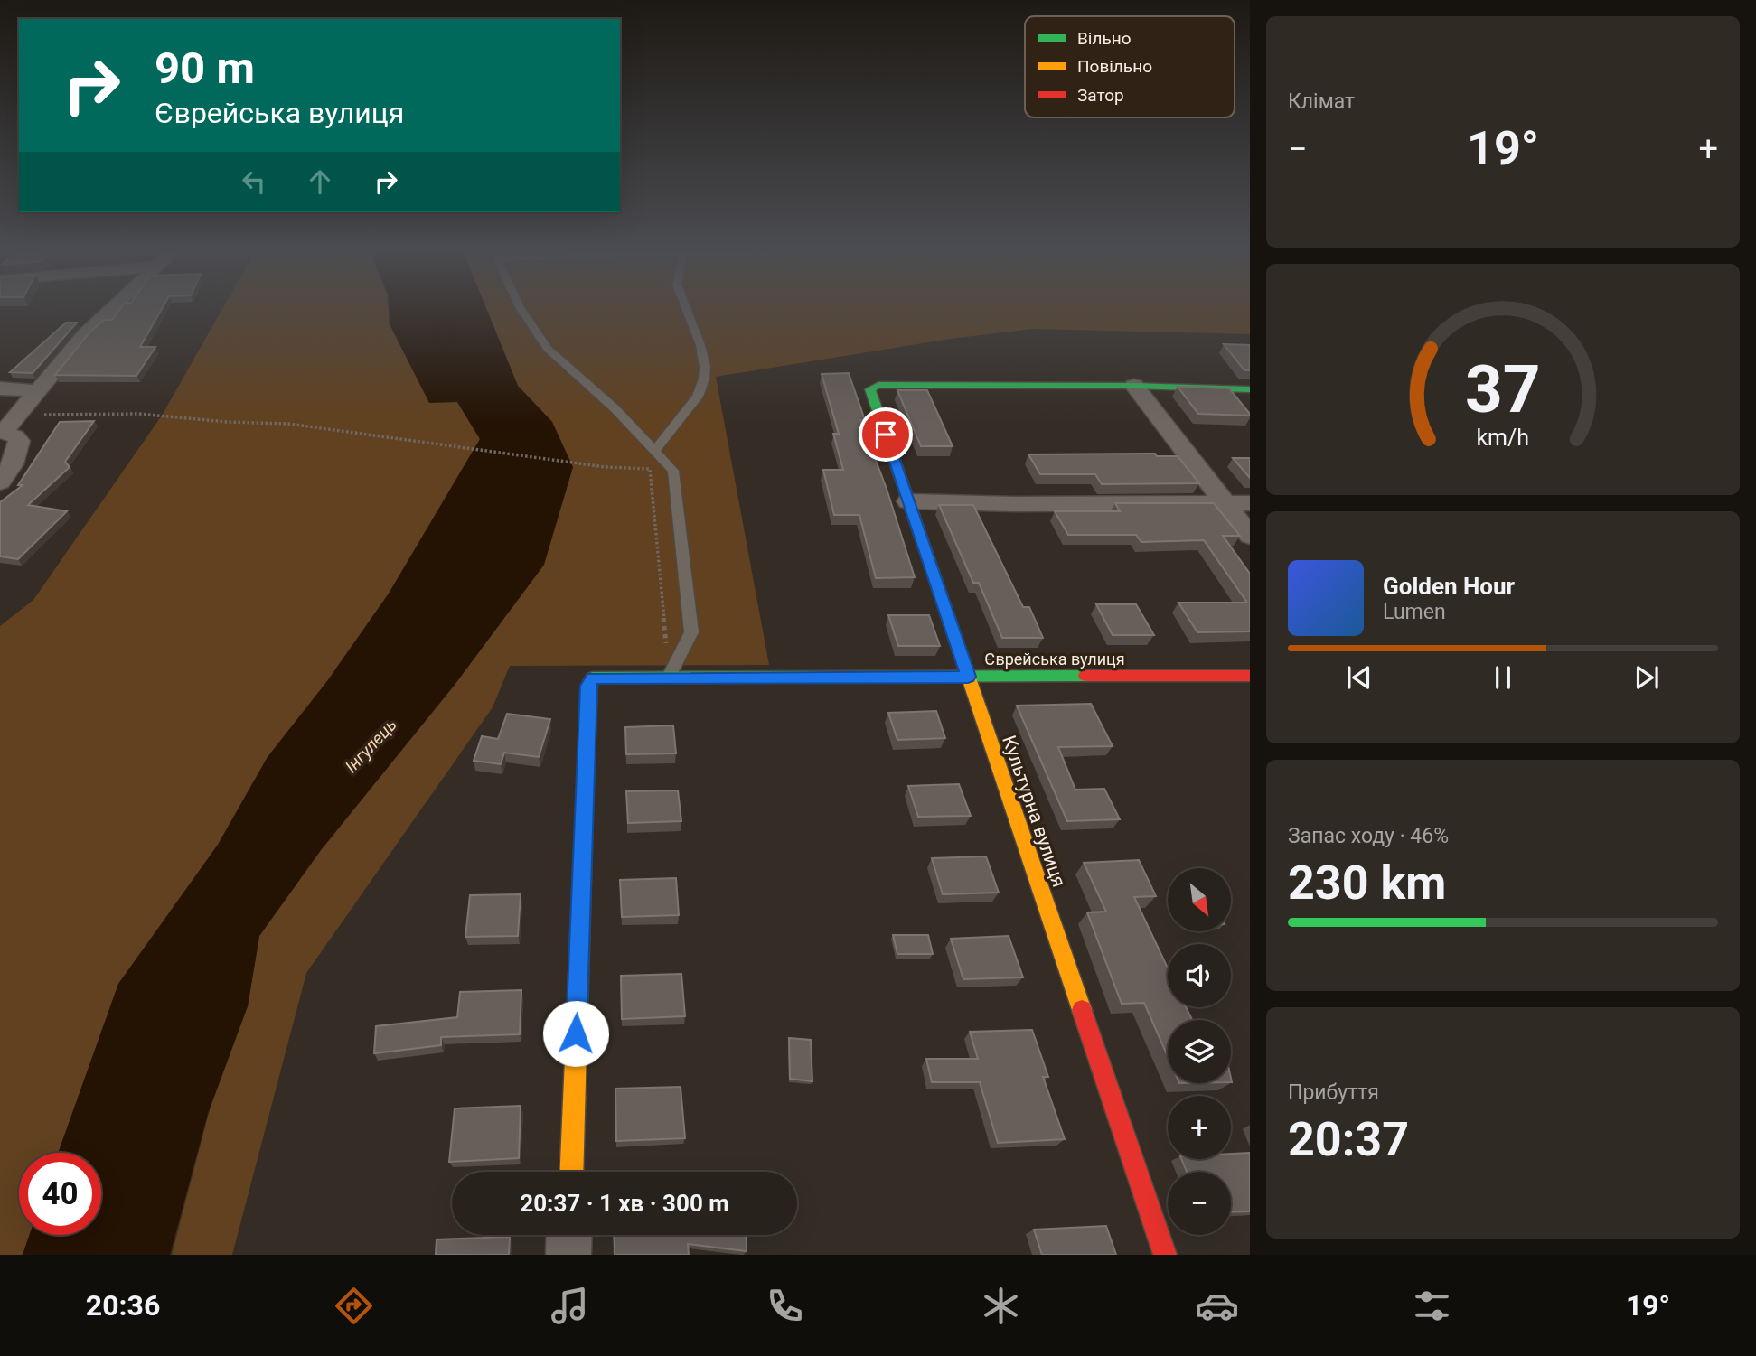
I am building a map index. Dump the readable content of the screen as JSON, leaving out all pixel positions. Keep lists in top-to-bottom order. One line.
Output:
{"streets":{"street":["Єврейська вулиця","Культурна вулиця"]},"crossings":[["Єврейська вулиця","Культурна вулиця"]],"water":["Інгулець"],"legend":["Вільно","Повільно","Затор"],"north":"bottom right","page":{"tile":["Клімат",["Запас ходу · 46%","230 km"],["Прибуття","20:37"]],"turn":["90 m","Єврейська вулиця"],"heat":["−","19°","+"],"song":["Golden Hour","Lumen"],"map_buttons":["+","−"],"limit":"40","trip":"20:37 · 1 хв · 300 m","tabs":["20:36","19°"],"gauge":["37","km/h"]}}
